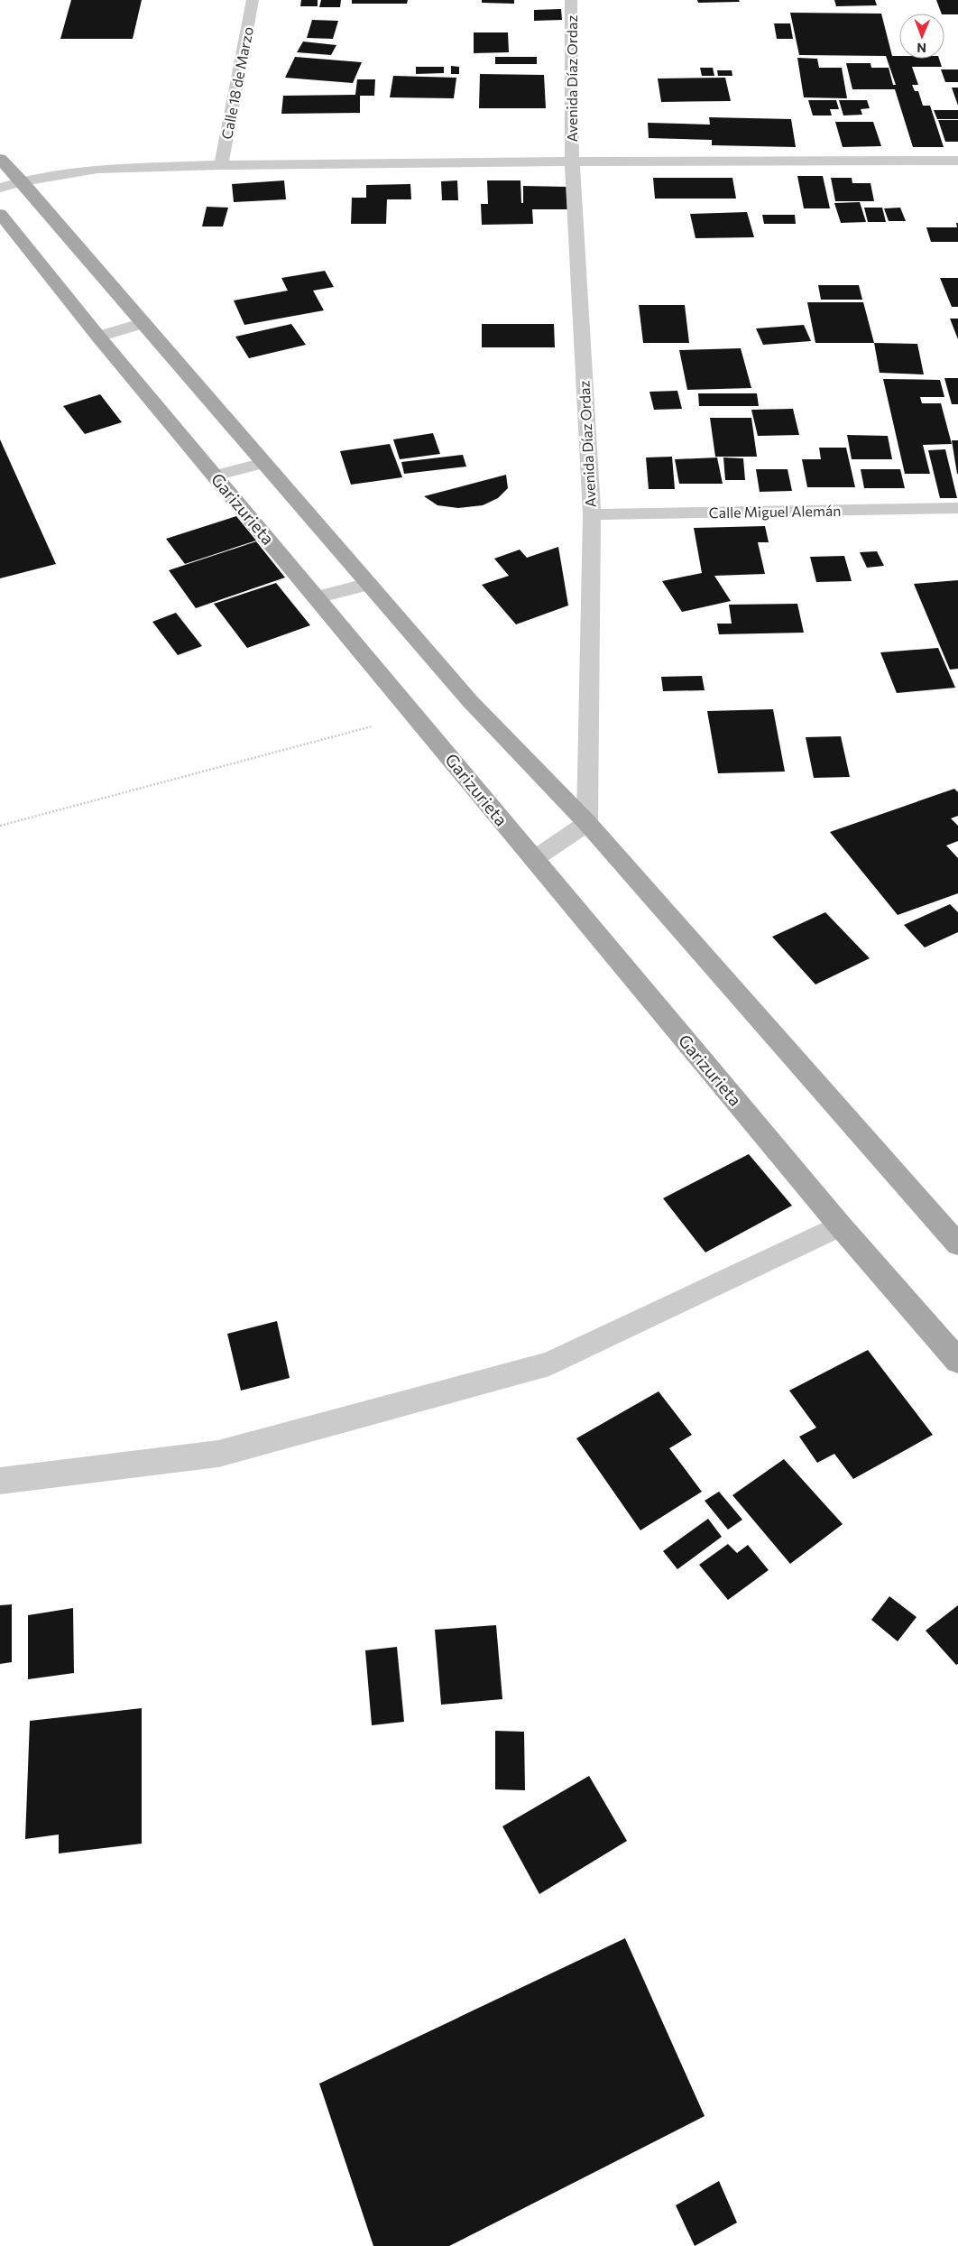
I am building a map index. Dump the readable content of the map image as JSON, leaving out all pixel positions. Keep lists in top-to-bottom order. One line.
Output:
{"streets":{"main road":["Garizurieta"],"street":["Avenida Díaz Ordaz","Calle 18 de Marzo","Calle Miguel Alemán"]},"crossings":[["Avenida Díaz Ordaz","Calle Miguel Alemán"]],"north":"bottom"}
